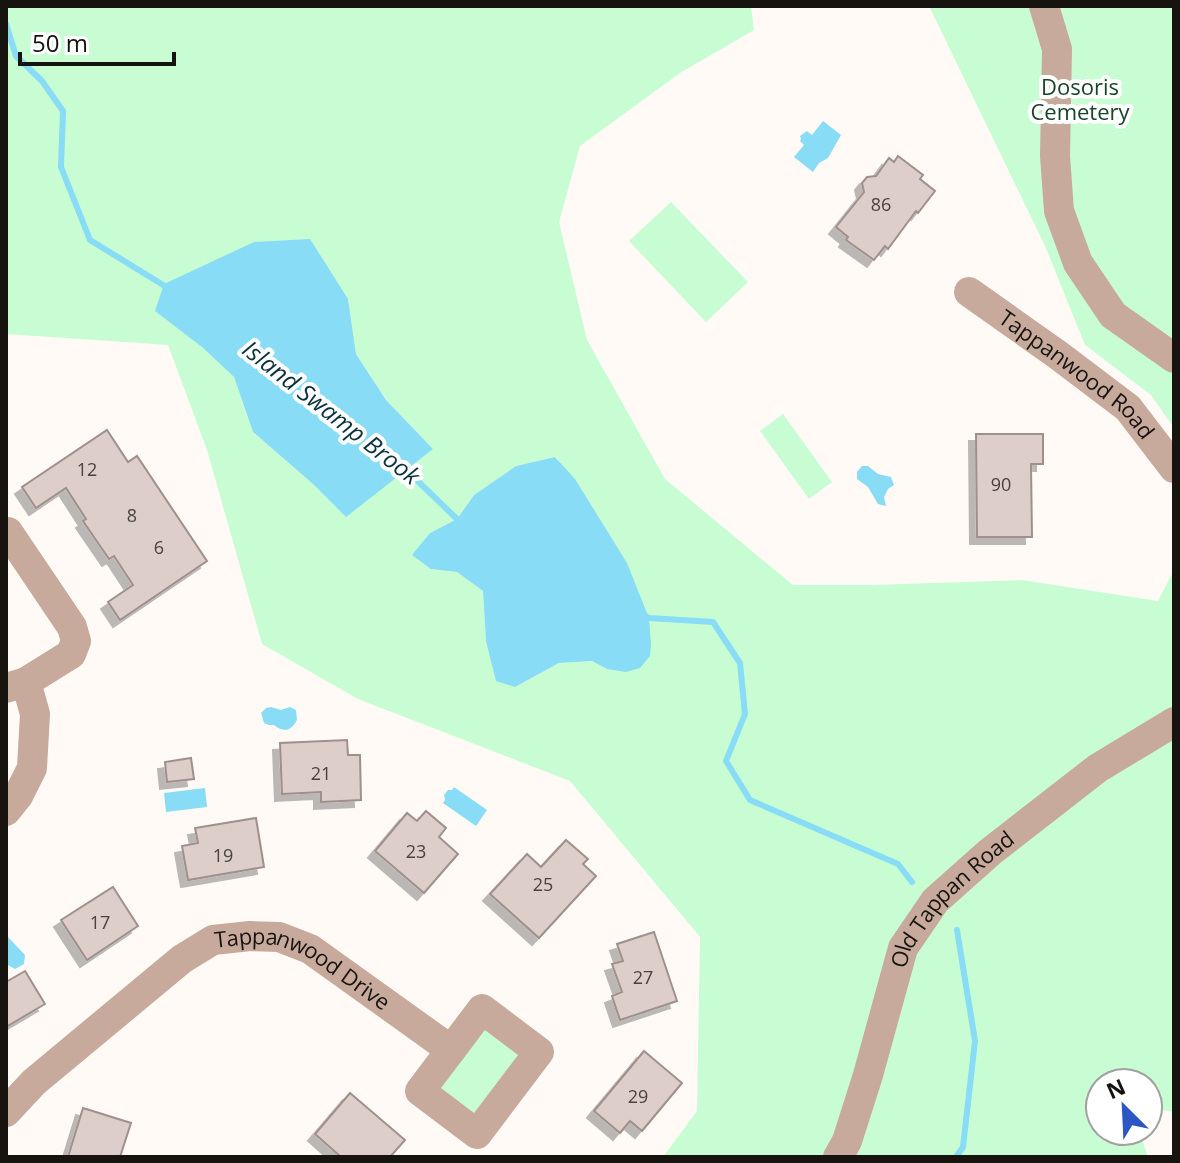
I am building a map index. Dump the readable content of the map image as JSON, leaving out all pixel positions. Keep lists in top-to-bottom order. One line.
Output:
{"streets":{"street":["Tappanwood Road","Old Tappan Road","Tappanwood Drive"]},"water":["Island Swamp Brook"],"parks":["Dosoris Cemetery"],"house_numbers":["86","12","90","8","6","21","23","19","25","17","27","29"],"scale_bar":"50 m","north":"top left"}
